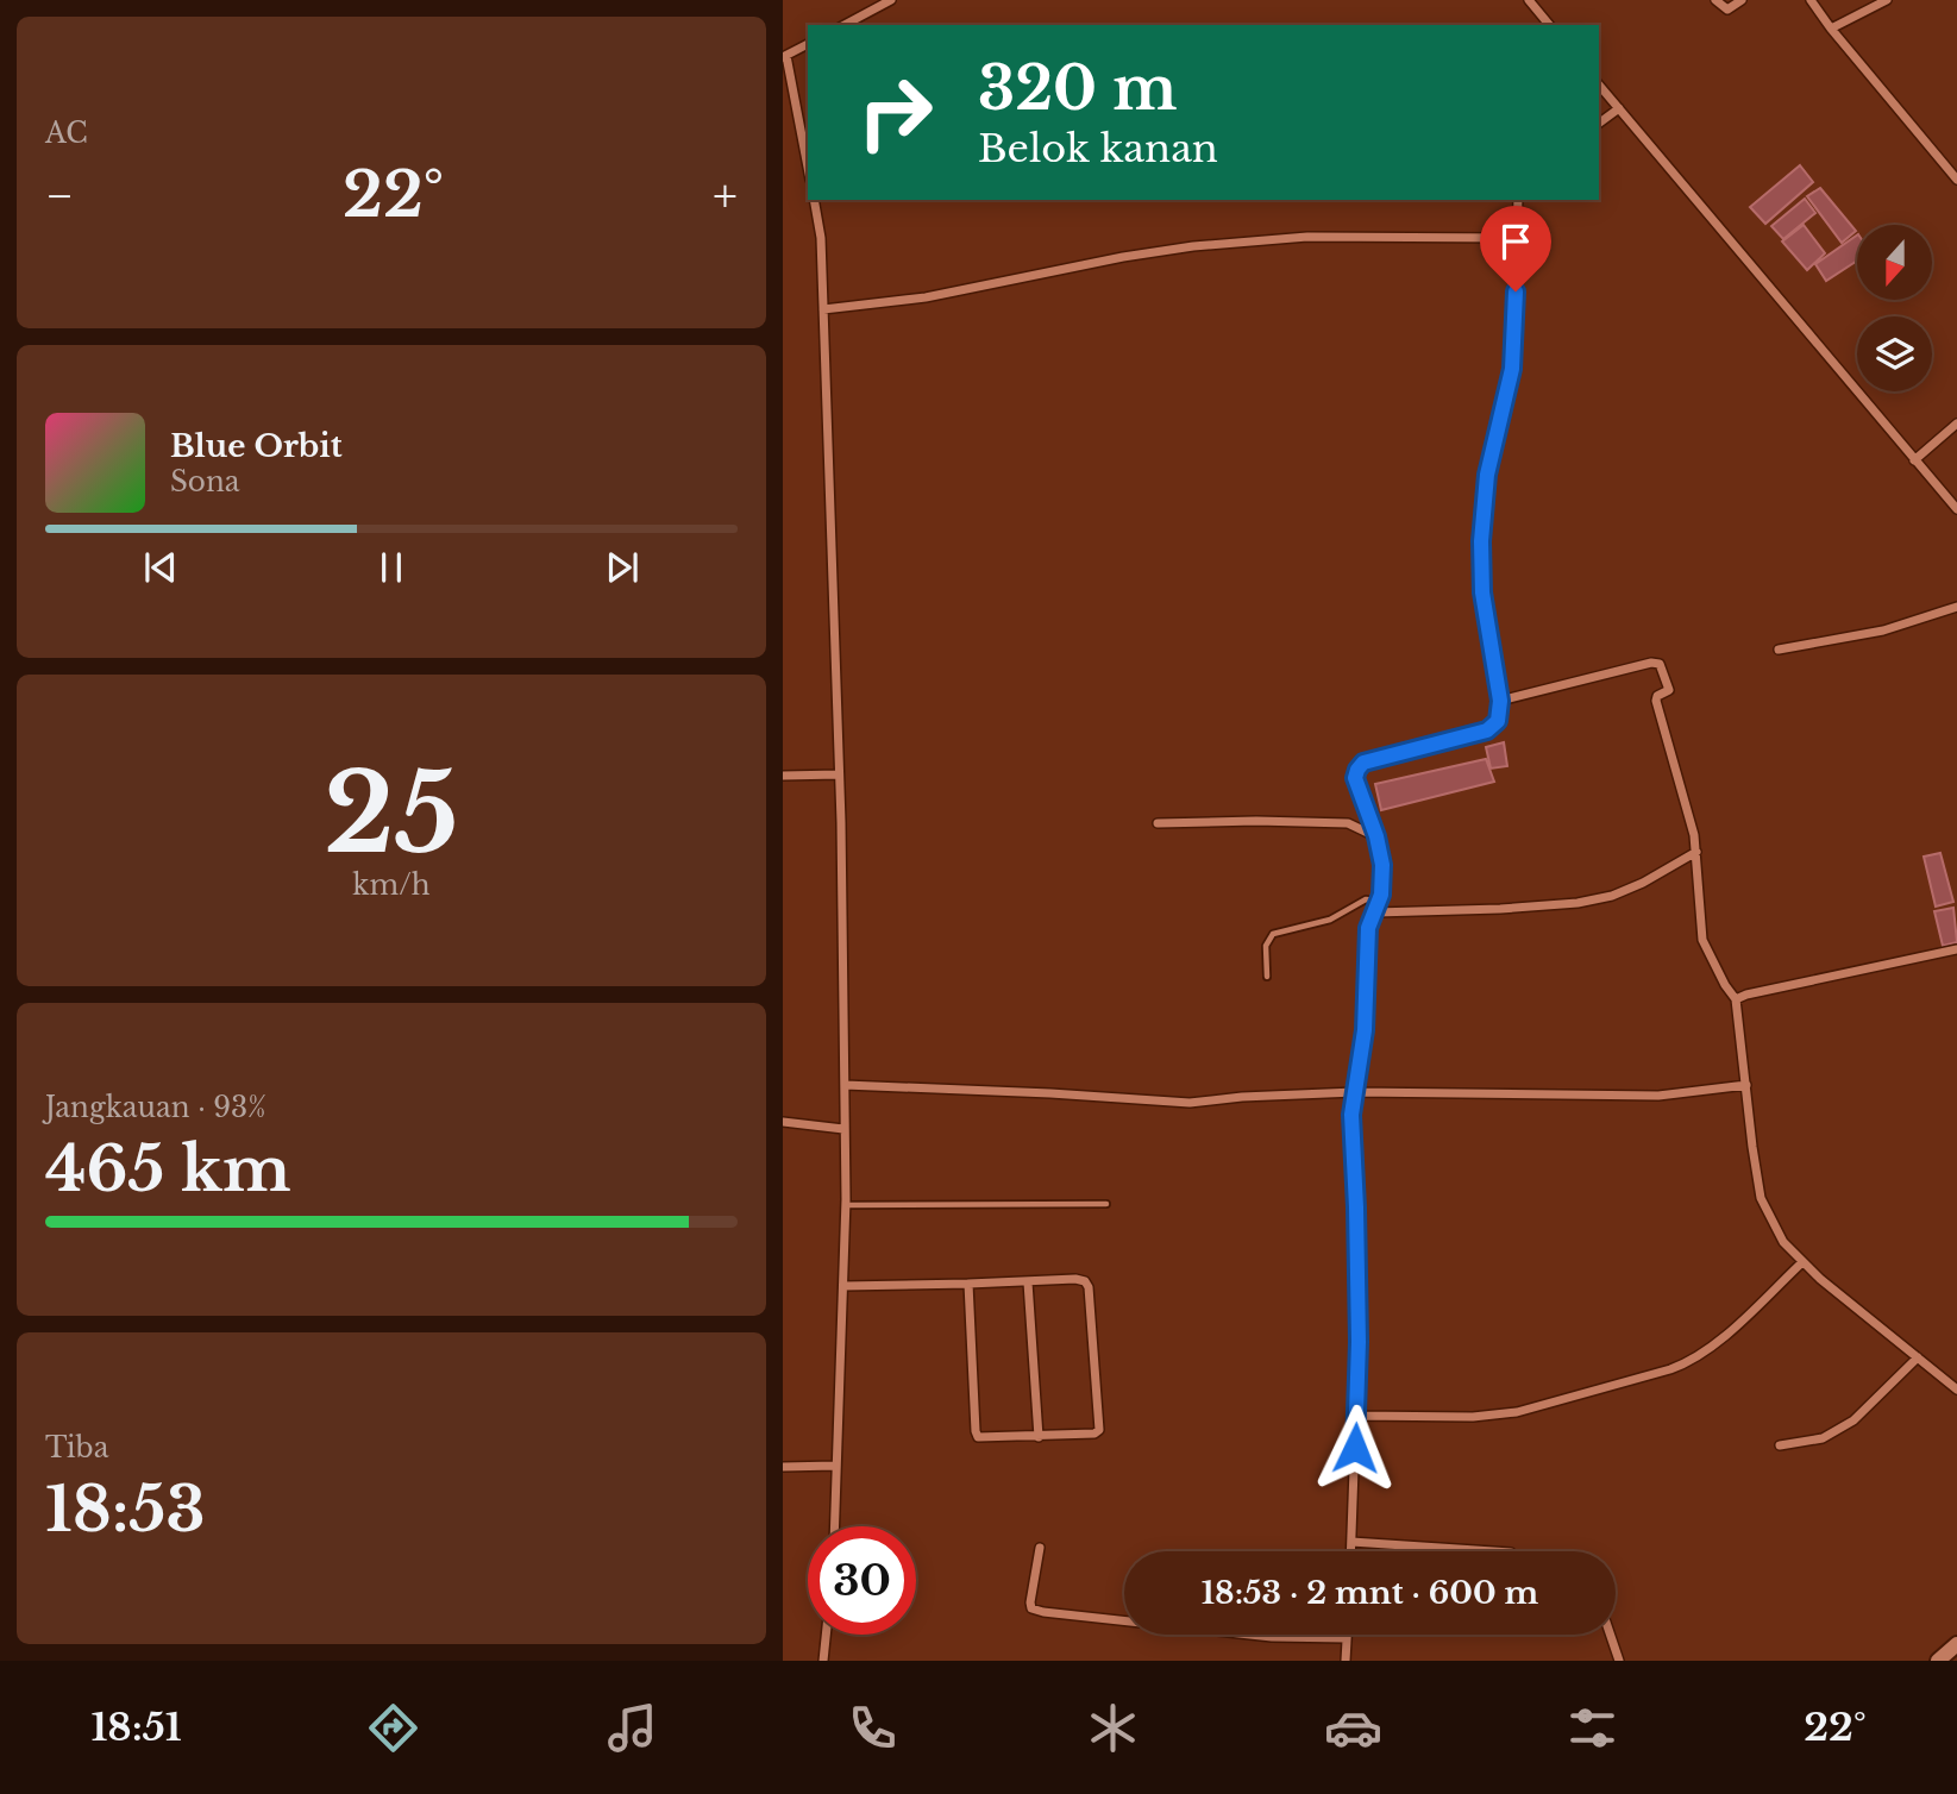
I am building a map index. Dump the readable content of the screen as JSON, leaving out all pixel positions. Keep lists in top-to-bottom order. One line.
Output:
{"north":"bottom","page":{"tile":["AC",["25","km/h"],["Jangkauan · 93%","465 km"],["Tiba","18:53"]],"turn":["320 m","Belok kanan"],"heat":["−","22°","+"],"song":["Blue Orbit","Sona"],"limit":"30","trip":"18:53 · 2 mnt · 600 m","tabs":["18:51","22°"]}}
